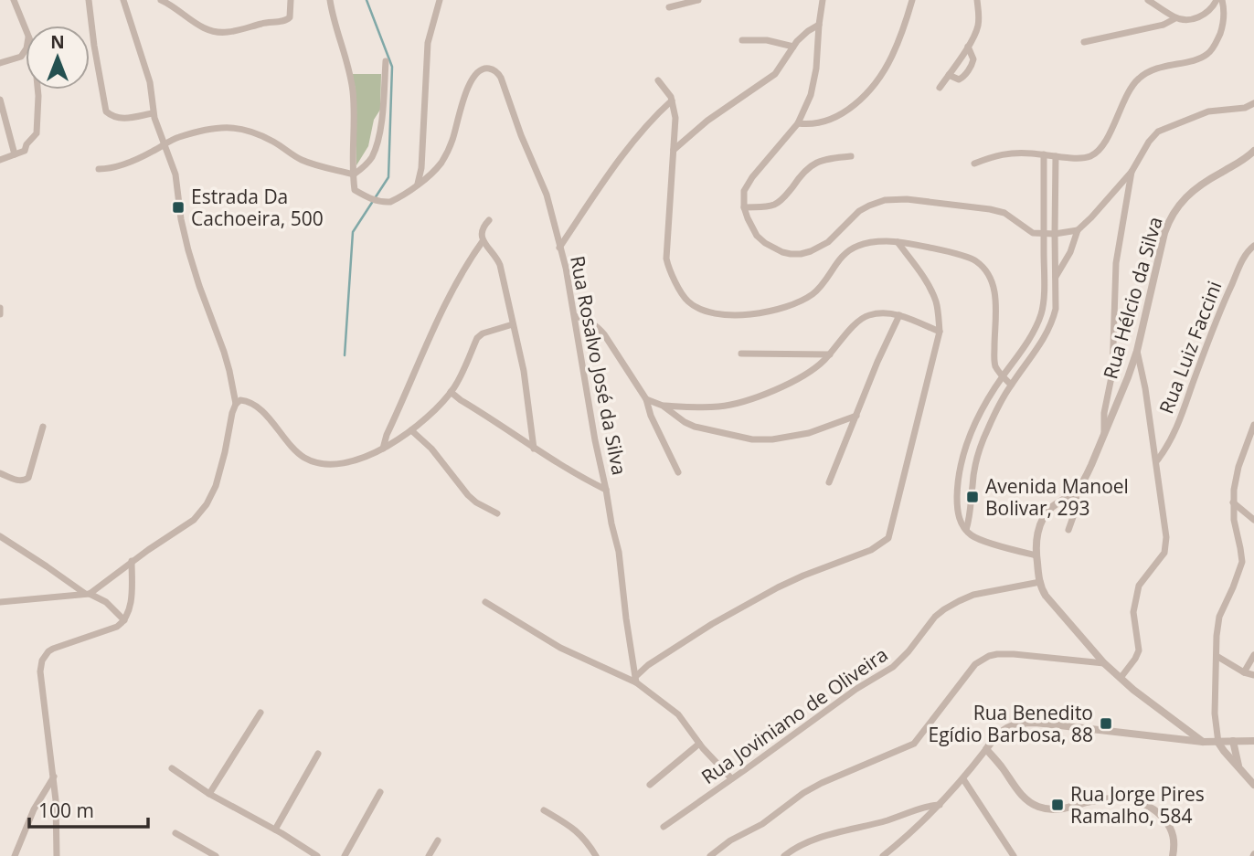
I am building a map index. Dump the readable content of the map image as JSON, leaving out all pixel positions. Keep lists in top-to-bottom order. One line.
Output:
{"streets":{"street":["Rua Hélcio da Silva","Rua Luiz Faccini","Rua Rosalvo José da Silva","Rua Joviniano de Oliveira"]},"crossings":[["Rua Hélcio da Silva","Rua Joviniano de Oliveira"]],"places":{"transit":["Estrada Da Cachoeira, 500","Avenida Manoel Bolivar, 293","Rua Benedito Egídio Barbosa, 88","Rua Jorge Pires Ramalho, 584"]},"scale_bar":"100 m","north":"top"}
